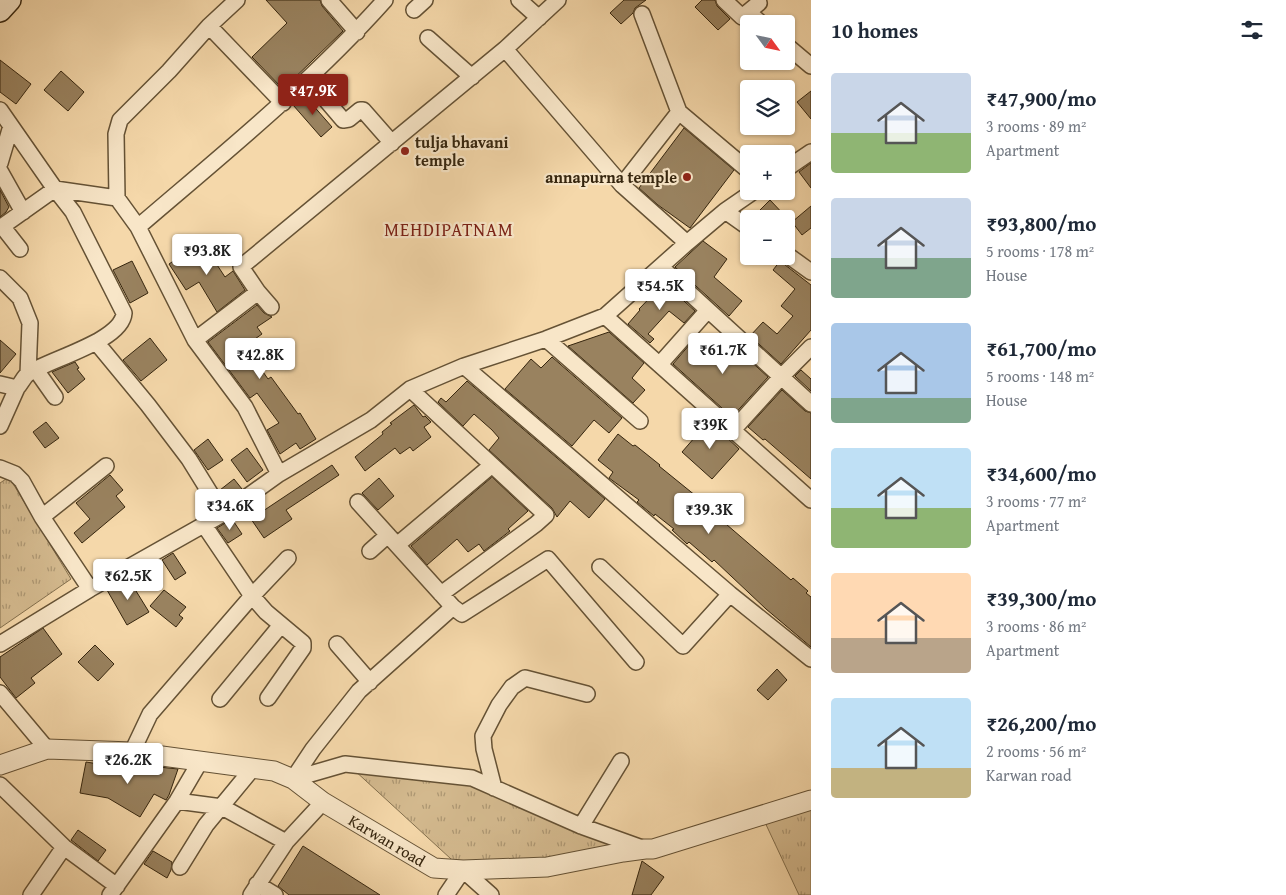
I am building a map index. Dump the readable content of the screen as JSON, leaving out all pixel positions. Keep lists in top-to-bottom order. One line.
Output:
{"streets":{"street":["Karwan road"]},"districts":["MEHDIPATNAM"],"places":["tulja bhavani temple","annapurna temple"],"north":"bottom right","page":{"heading":"10 homes","map_buttons":["+","−"],"list":[{"name":"₹47,900/mo","note":"3 rooms · 89 m² · Apartment"},{"name":"₹93,800/mo","note":"5 rooms · 178 m² · House"},{"name":"₹61,700/mo","note":"5 rooms · 148 m² · House"},{"name":"₹34,600/mo","note":"3 rooms · 77 m² · Apartment"},{"name":"₹39,300/mo","note":"3 rooms · 86 m² · Apartment"},{"name":"₹26,200/mo","note":"2 rooms · 56 m² · Karwan road"}],"price":["₹47.9K","₹93.8K","₹54.5K","₹61.7K","₹42.8K","₹39K","₹34.6K","₹39.3K","₹62.5K","₹26.2K"]}}
